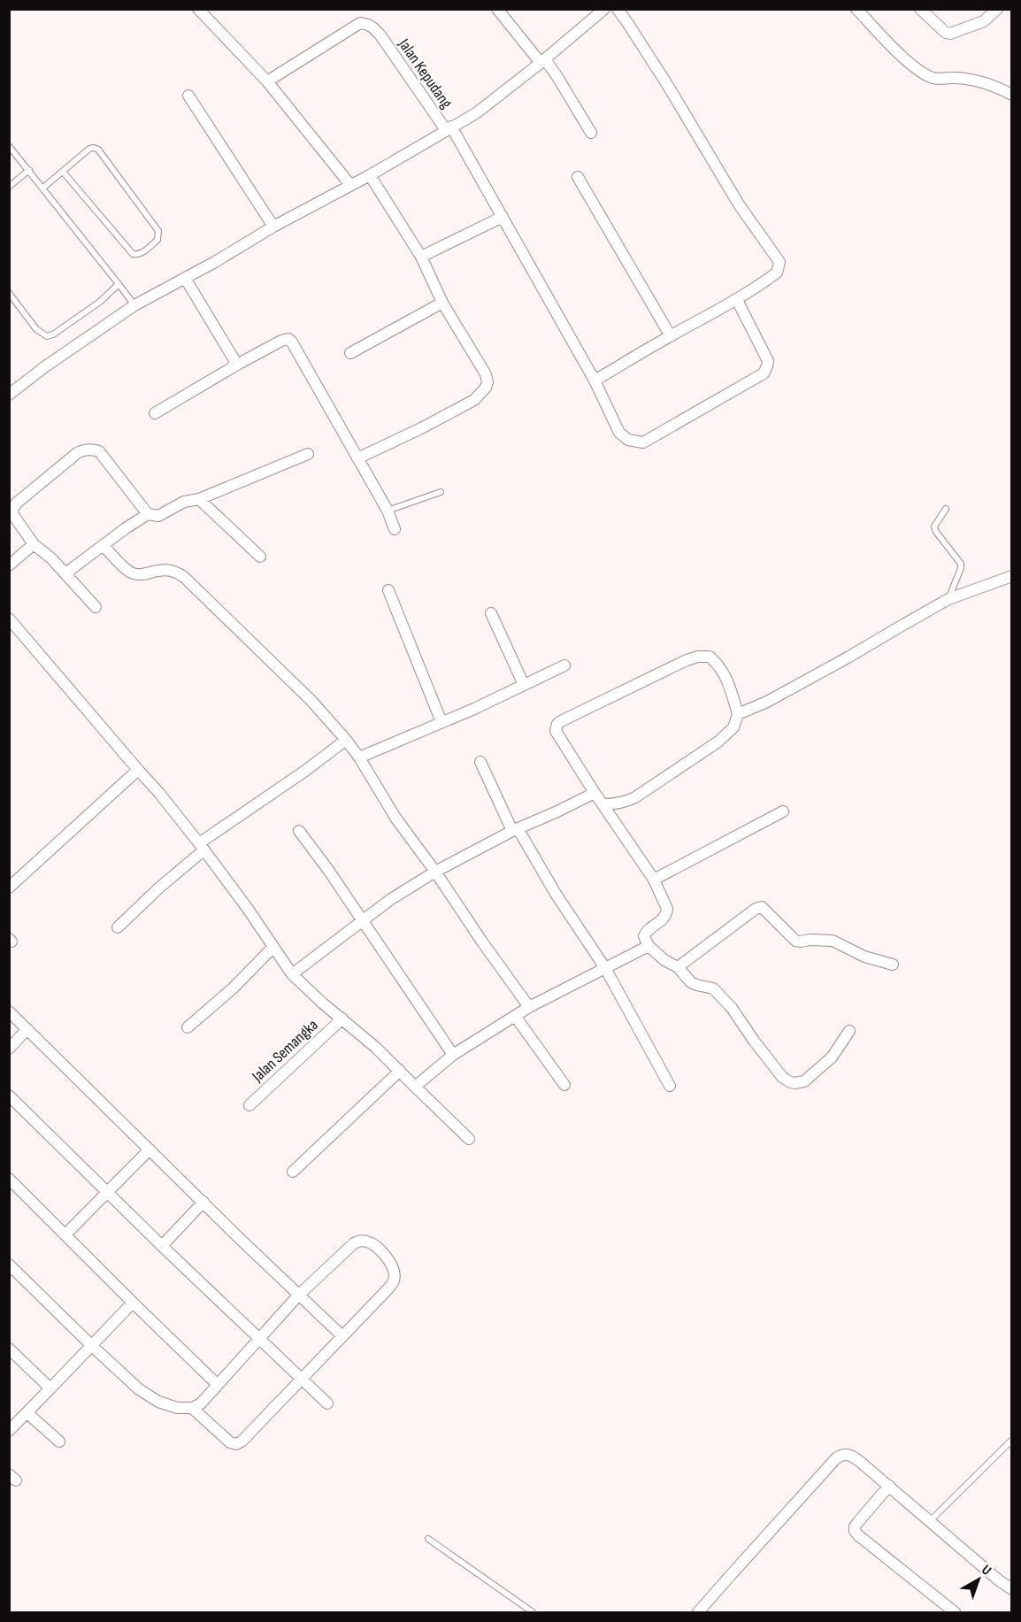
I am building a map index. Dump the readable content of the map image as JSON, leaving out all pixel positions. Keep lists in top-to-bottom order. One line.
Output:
{"streets":{"street":["Jalan Kepudang","Jalan Semangka"]},"north":"top right"}
